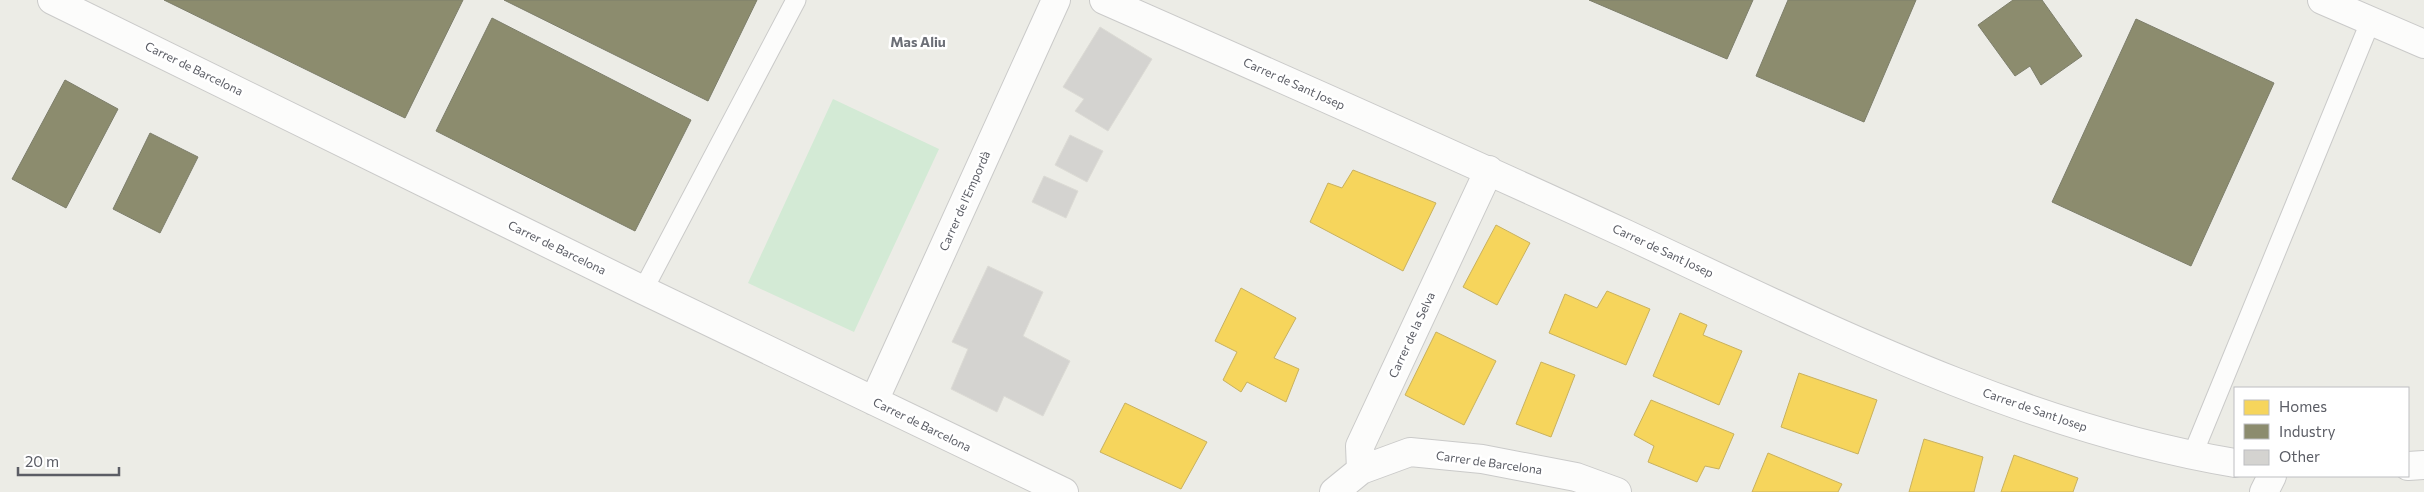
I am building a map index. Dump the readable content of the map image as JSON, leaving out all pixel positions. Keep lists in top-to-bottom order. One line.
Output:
{"streets":{"street":["Carrer de Barcelona","Carrer de Sant Josep","Carrer de l'Empordà","Carrer de la Selva"]},"crossings":[["Carrer de Barcelona","Carrer de l'Empordà"],["Carrer de Barcelona","Carrer de la Selva"],["Carrer de Sant Josep","Carrer de la Selva"]],"districts":["Mas Aliu"],"legend":["Homes","Industry","Other"],"scale_bar":"20 m"}
